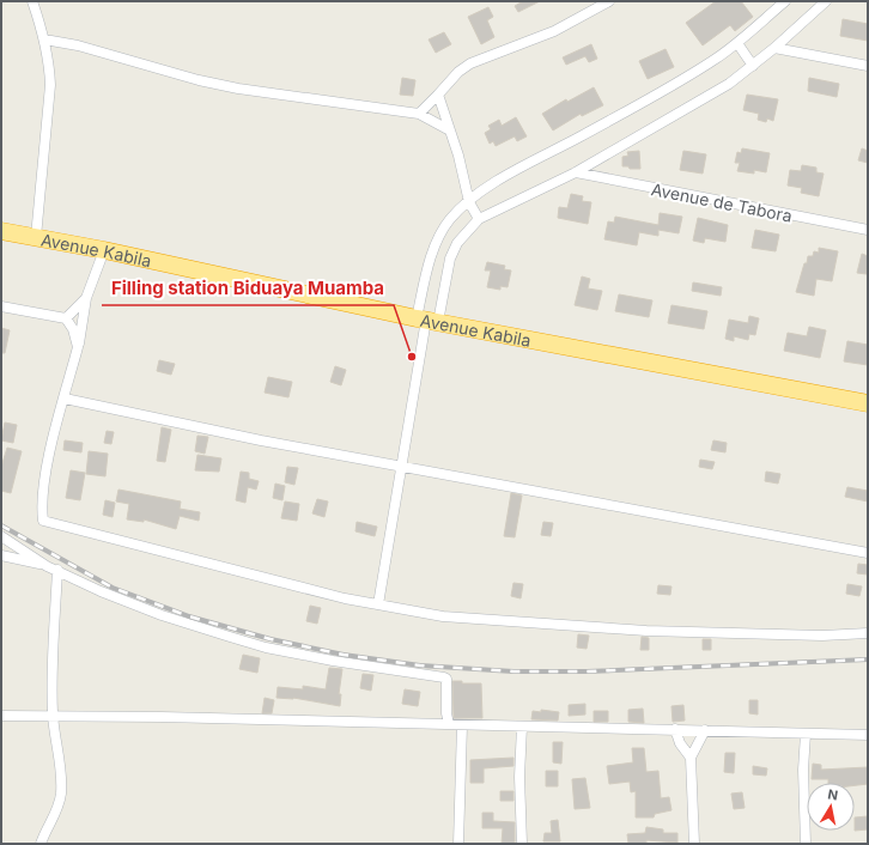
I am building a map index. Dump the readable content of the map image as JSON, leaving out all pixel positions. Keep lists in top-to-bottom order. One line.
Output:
{"streets":{"highway":["Avenue Kabila"],"street":["Avenue de Tabora"]},"places":["Filling station Biduaya Muamba"],"north":"top"}
